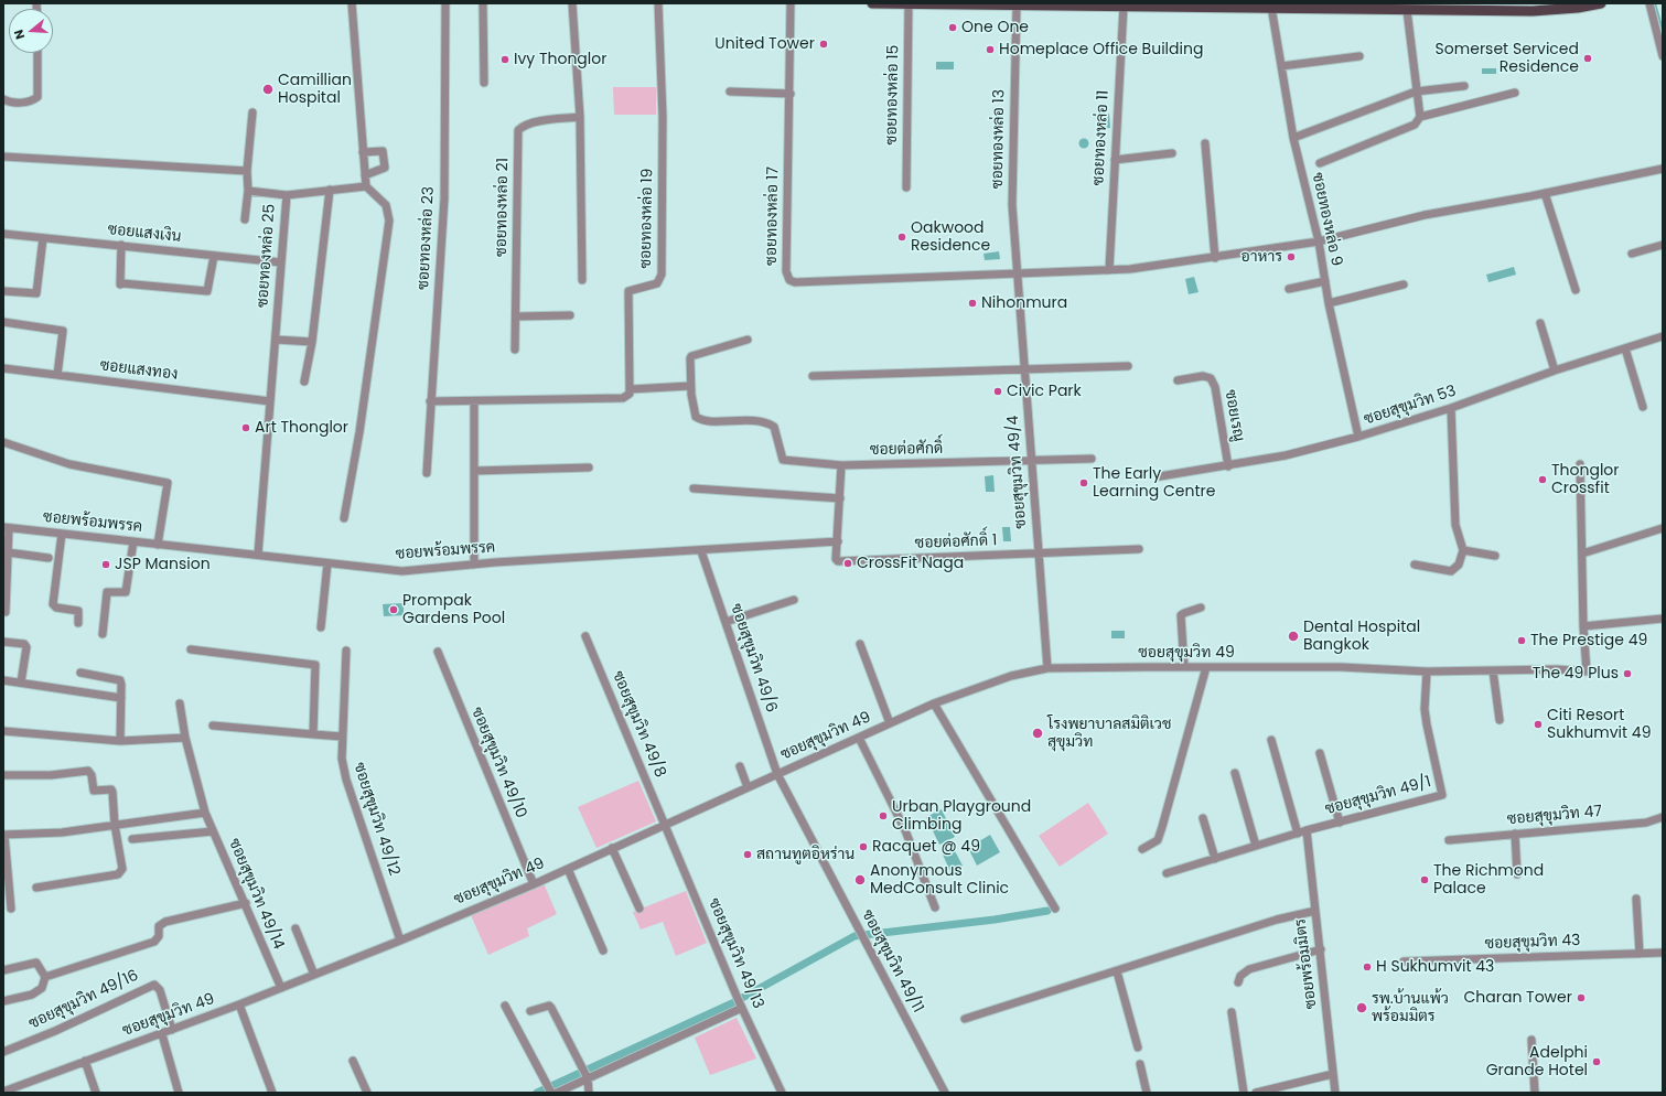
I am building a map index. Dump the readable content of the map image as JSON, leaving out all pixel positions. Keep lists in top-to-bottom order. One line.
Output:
{"streets":{"street":["ซอยทองหล่อ 15","ซอยทองหล่อ 11","ซอยทองหล่อ 13","ซอยทองหล่อ 21","ซอยทองหล่อ 17","ซอยทองหล่อ 19","ซอยทองหล่อ 9","ซอยแสงเงิน","ซอยทองหล่อ 23","ซอยทองหล่อ 25","ซอยแสงทอง","ซอยสุขุมวิท 53","ซอยเรณู","ซอยต่อศักดิ์","ซอยสุขุมวิท 49/4","ซอยพร้อมพรรค","ซอยต่อศักดิ์ 1","ซอยสุขุมวิท 49","ซอยสุขุมวิท 49/6","ซอยสุขุมวิท 49/8","ซอยสุขุมวิท 49/10","ซอยสุขุมวิท 49/1","ซอยสุขุมวิท 47","ซอยสุขุมวิท 49/12","ซอยสุขุมวิท 49/14","ซอยสุขุมวิท 43","ซอยสุขุมวิท 49/13","ซอยสุขุมวิท 49/11","ซอยพร้อมมิตร","ซอยสุขุมวิท 49/16"]},"crossings":[["ซอยทองหล่อ 13","ซอยทองหล่อ 17"],["ซอยทองหล่อ 13","ซอยสุขุมวิท 49/4"],["ซอยทองหล่อ 17","ซอยสุขุมวิท 49/4"],["ซอยทองหล่อ 9","ซอยสุขุมวิท 53"],["ซอยแสงเงิน","ซอยทองหล่อ 25"],["ซอยทองหล่อ 25","ซอยแสงทอง"],["ซอยทองหล่อ 25","ซอยพร้อมพรรค"],["ซอยสุขุมวิท 53","ซอยเรณู"],["ซอยต่อศักดิ์","ซอยสุขุมวิท 49/4"],["ซอยต่อศักดิ์","ซอยต่อศักดิ์ 1"],["ซอยสุขุมวิท 49/4","ซอยต่อศักดิ์ 1"],["ซอยสุขุมวิท 49/4","ซอยสุขุมวิท 49"],["ซอยพร้อมพรรค","ซอยต่อศักดิ์ 1"],["ซอยพร้อมพรรค","ซอยสุขุมวิท 49/6"],["ซอยสุขุมวิท 49","ซอยสุขุมวิท 49/6"],["ซอยสุขุมวิท 49","ซอยสุขุมวิท 49/8"],["ซอยสุขุมวิท 49","ซอยสุขุมวิท 49/10"],["ซอยสุขุมวิท 49","ซอยสุขุมวิท 49/1"],["ซอยสุขุมวิท 49","ซอยสุขุมวิท 49/12"],["ซอยสุขุมวิท 49","ซอยสุขุมวิท 49/14"],["ซอยสุขุมวิท 49","ซอยสุขุมวิท 49/13"],["ซอยสุขุมวิท 49","ซอยสุขุมวิท 49/11"],["ซอยสุขุมวิท 49","ซอยสุขุมวิท 49/16"],["ซอยสุขุมวิท 49/6","ซอยสุขุมวิท 49/11"],["ซอยสุขุมวิท 49/8","ซอยสุขุมวิท 49/13"],["ซอยสุขุมวิท 49/1","ซอยพร้อมมิตร"]],"places":["One One","United Tower","Homeplace Office Building","Somerset Serviced Residence","Ivy Thonglor","Camillian Hospital","Oakwood Residence","อาหาร","Nihonmura","Civic Park","Art Thonglor","Thonglor Crossfit","The Early Learning Centre","CrossFit Naga","JSP Mansion","Prompak Gardens Pool","Dental Hospital Bangkok","The Prestige 49","The 49 Plus","Citi Resort Sukhumvit 49","โรงพยาบาลสมิติเวช สุขุมวิท","Urban Playground Climbing","Racquet @ 49","สถานทูตอิหร่าน","Anonymous MedConsult Clinic","The Richmond Palace","H Sukhumvit 43","Charan Tower","รพ.บ้านแพ้ว พร้อมมิตร","Adelphi Grande Hotel"],"north":"left"}
